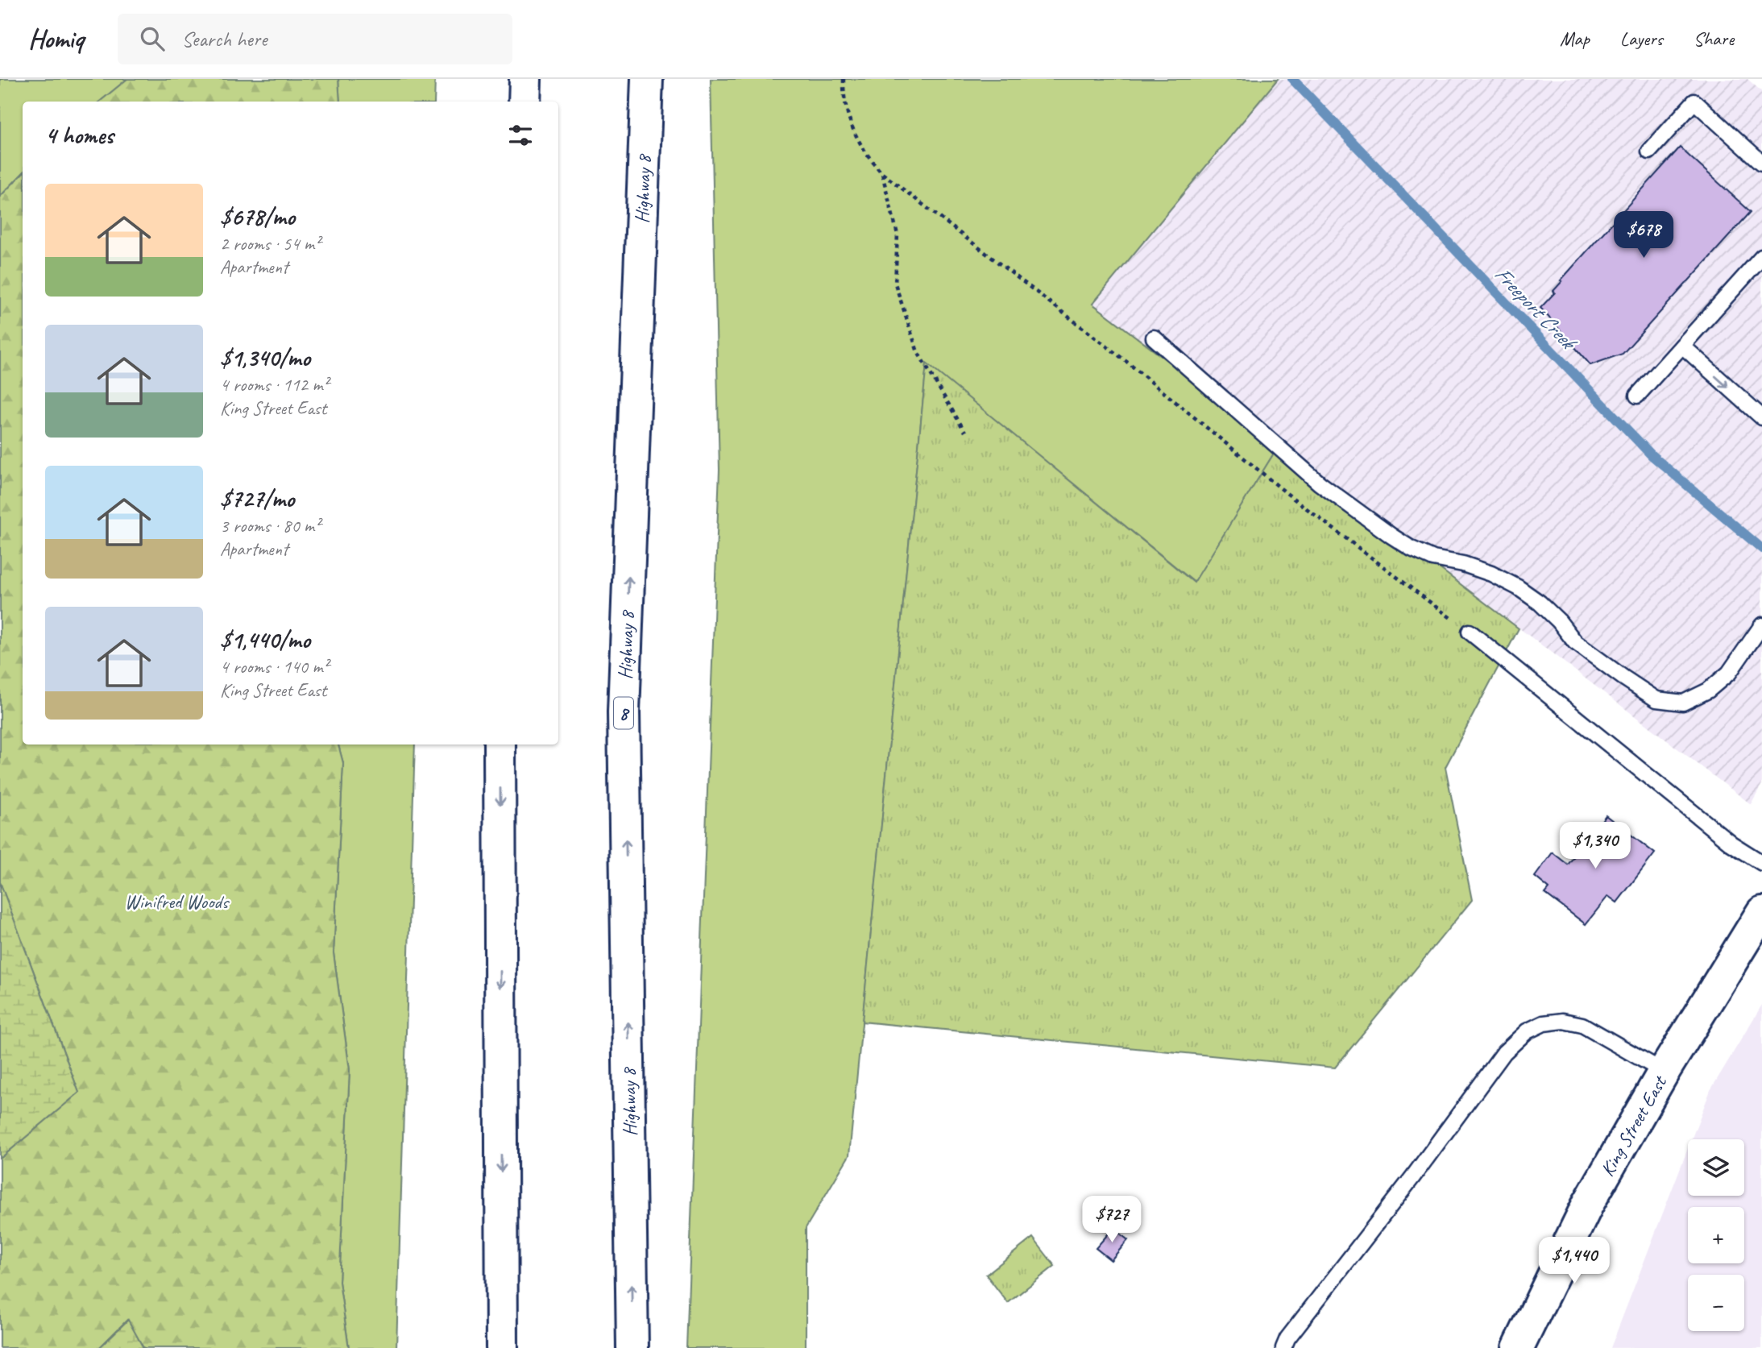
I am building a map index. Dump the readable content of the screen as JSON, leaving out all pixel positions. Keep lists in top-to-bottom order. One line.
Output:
{"streets":{"main road":["Highway 8","8","King Street East"]},"water":["Freeport Creek"],"parks":["Winifred Woods"],"page":{"header":"Homiq","search":"Search here","nav":["Map","Layers","Share"],"heading":"4 homes","list":[{"name":"$678/mo","note":"2 rooms · 54 m² · Apartment"},{"name":"$1,340/mo","note":"4 rooms · 112 m² · King Street East"},{"name":"$727/mo","note":"3 rooms · 80 m² · Apartment"},{"name":"$1,440/mo","note":"4 rooms · 140 m² · King Street East"}],"price":["$678","$1,340","$727","$1,440"],"map_buttons":["+","−"]}}
